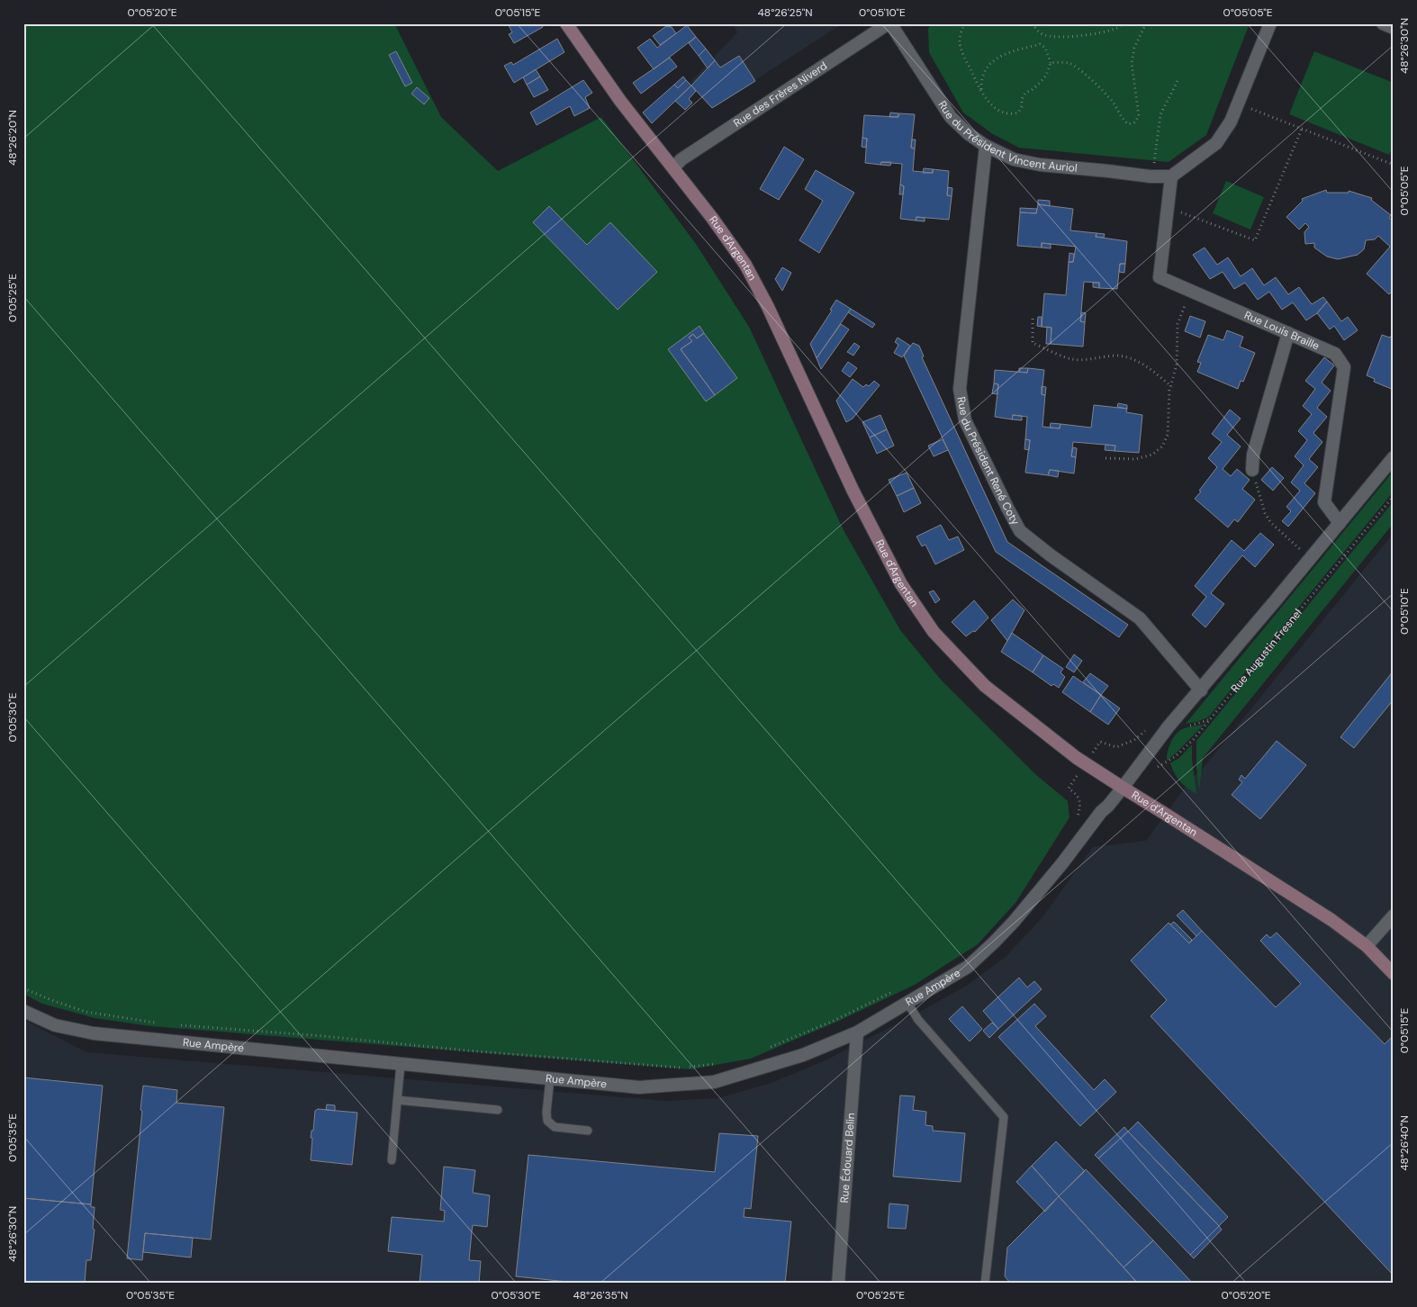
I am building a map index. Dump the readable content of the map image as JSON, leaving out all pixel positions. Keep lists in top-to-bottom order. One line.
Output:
{"streets":{"main road":["Rue d'Argentan"],"street":["Rue des Frères Niverd","Rue du Président Vincent Auriol","Rue Louis Braille","Rue du Président René Coty","Rue Ampère","Rue Édouard Belin"],"path":["Rue Augustin Fresnel"]},"crossings":[["Rue des Frères Niverd","Rue du Président Vincent Auriol"],["Rue des Frères Niverd","Rue d'Argentan"],["Rue du Président Vincent Auriol","Rue Louis Braille"],["Rue du Président Vincent Auriol","Rue du Président René Coty"],["Rue d'Argentan","Rue Ampère"],["Rue du Président René Coty","Rue Ampère"],["Rue Ampère","Rue Édouard Belin"]],"coordinates":["0°05'20\"E","0°05'15\"E","48°26'25\"N","0°05'10\"E","0°05'05\"E","48°26'30\"N","48°26'20\"N","0°05'25\"E","0°05'30\"E","0°05'35\"E","48°26'40\"N","48°26'35\"N"]}
